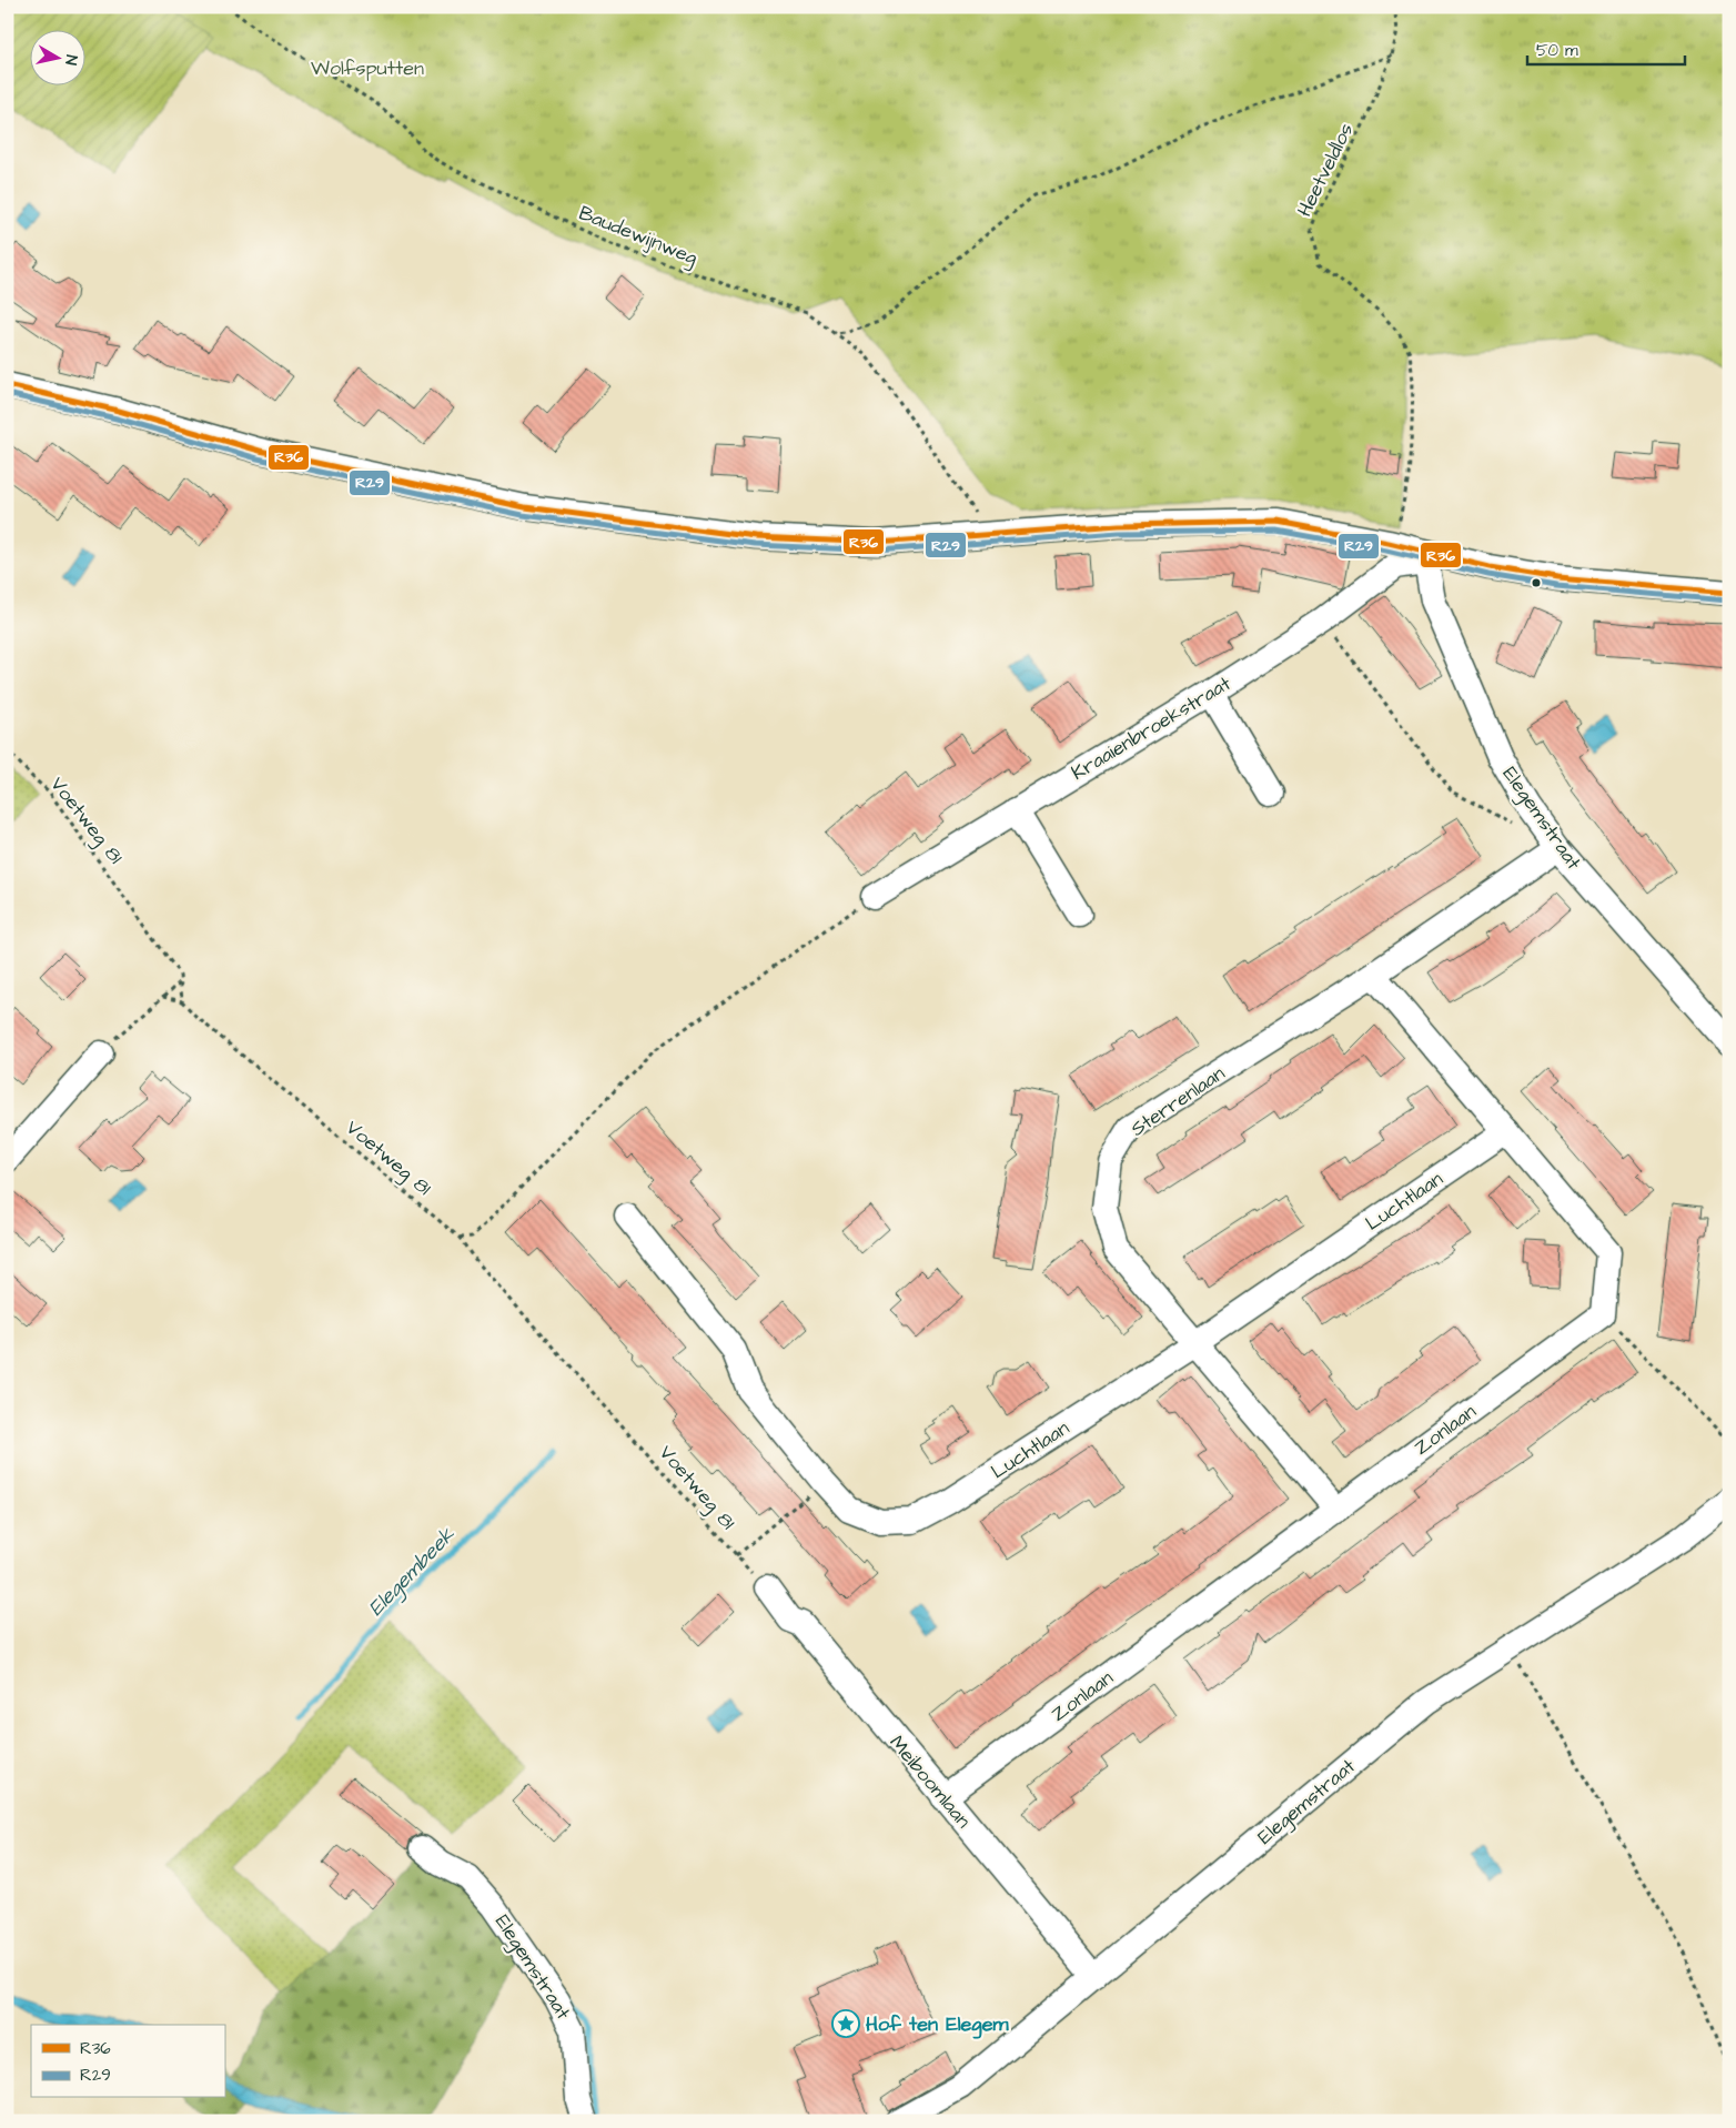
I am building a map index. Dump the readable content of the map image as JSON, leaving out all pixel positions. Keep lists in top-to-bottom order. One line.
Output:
{"streets":{"street":["Kraaienbroekstraat","Elegemstraat","Sterrenlaan","Luchtlaan","Zonlaan","Meiboomlaan"],"path":["Heetveldlos","Baudewijnweg","Voetweg 81"]},"crossings":[["Kraaienbroekstraat","Elegemstraat"],["Elegemstraat","Sterrenlaan"],["Elegemstraat","Meiboomlaan"],["Voetweg 81","Meiboomlaan"],["Sterrenlaan","Luchtlaan"],["Sterrenlaan","Zonlaan"],["Zonlaan","Meiboomlaan"]],"water":["Elegembeek"],"parks":["Wolfsputten"],"places":{"place":["Hof ten Elegem"]},"lines":["transit line R36","transit line R29"],"legend":["R36","R29"],"scale_bar":"50 m","north":"right"}
